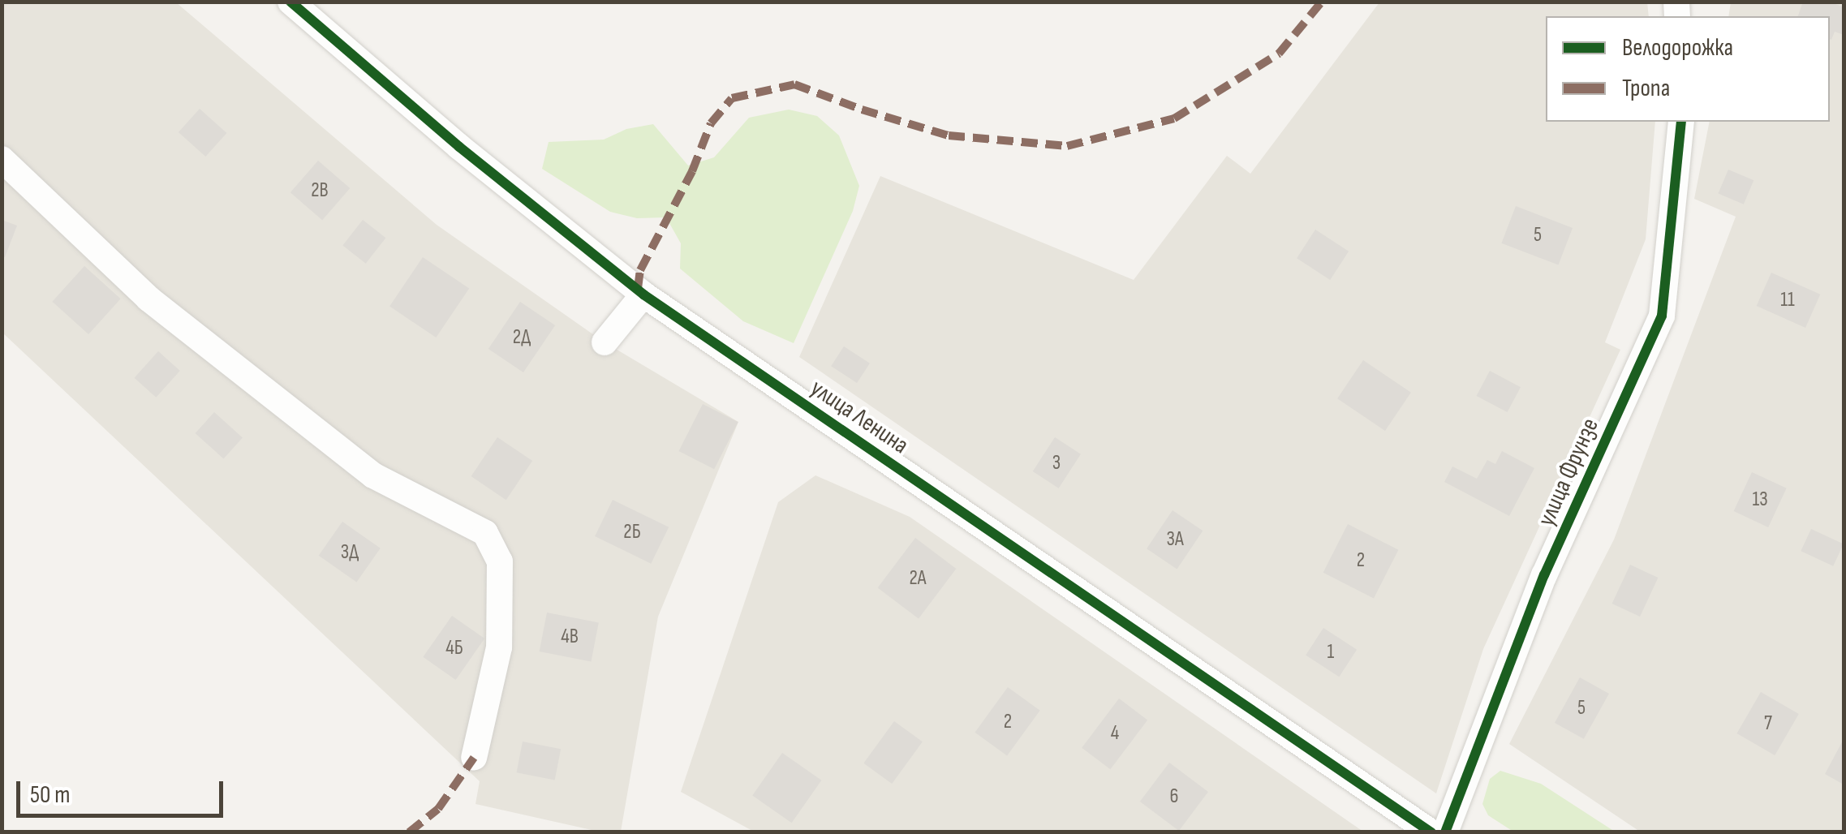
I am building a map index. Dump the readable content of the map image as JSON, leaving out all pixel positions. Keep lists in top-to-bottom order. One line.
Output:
{"streets":{"street":["улица Ленина","улица Фрунзе"]},"house_numbers":["2В","5","11","2Д","3","13","2Б","3А","3Д","2","2А","4В","4Б","1","5","2","7","4","6"],"legend":["Велодорожка","Тропа"],"scale_bar":"50 m"}
